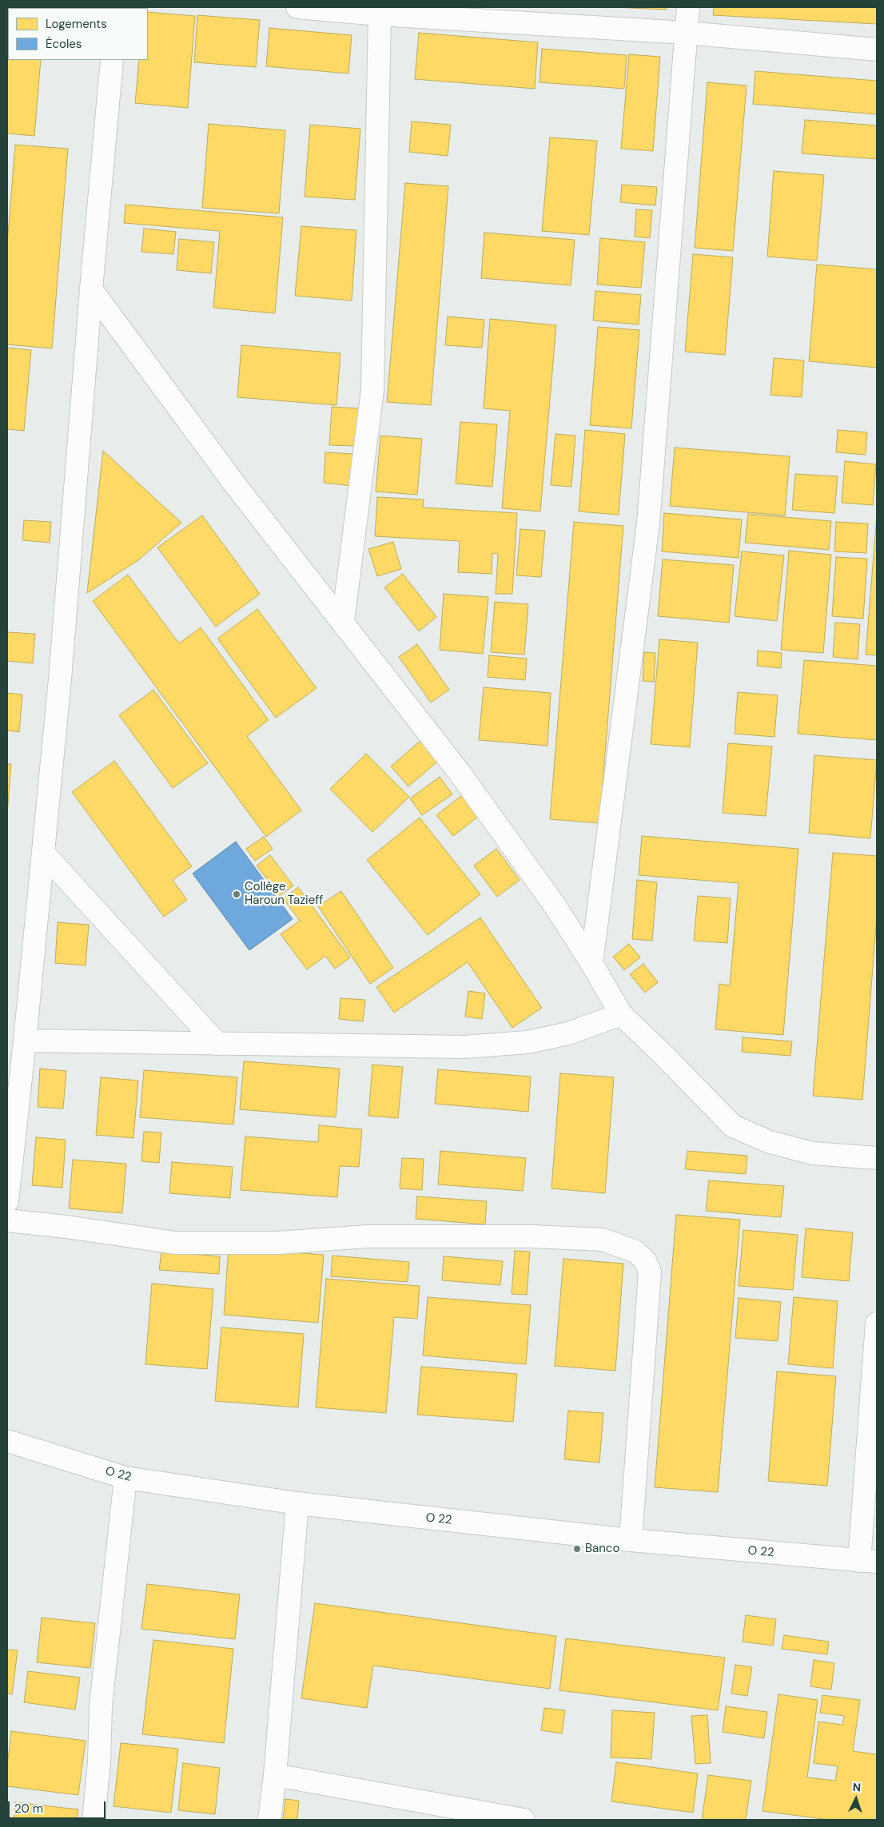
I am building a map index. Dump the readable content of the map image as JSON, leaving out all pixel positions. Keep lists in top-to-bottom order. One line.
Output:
{"streets":{"street":["O 22"]},"places":["Collège Haroun Tazieff","Banco"],"legend":["Logements","Écoles"],"scale_bar":"20 m","north":"top"}
